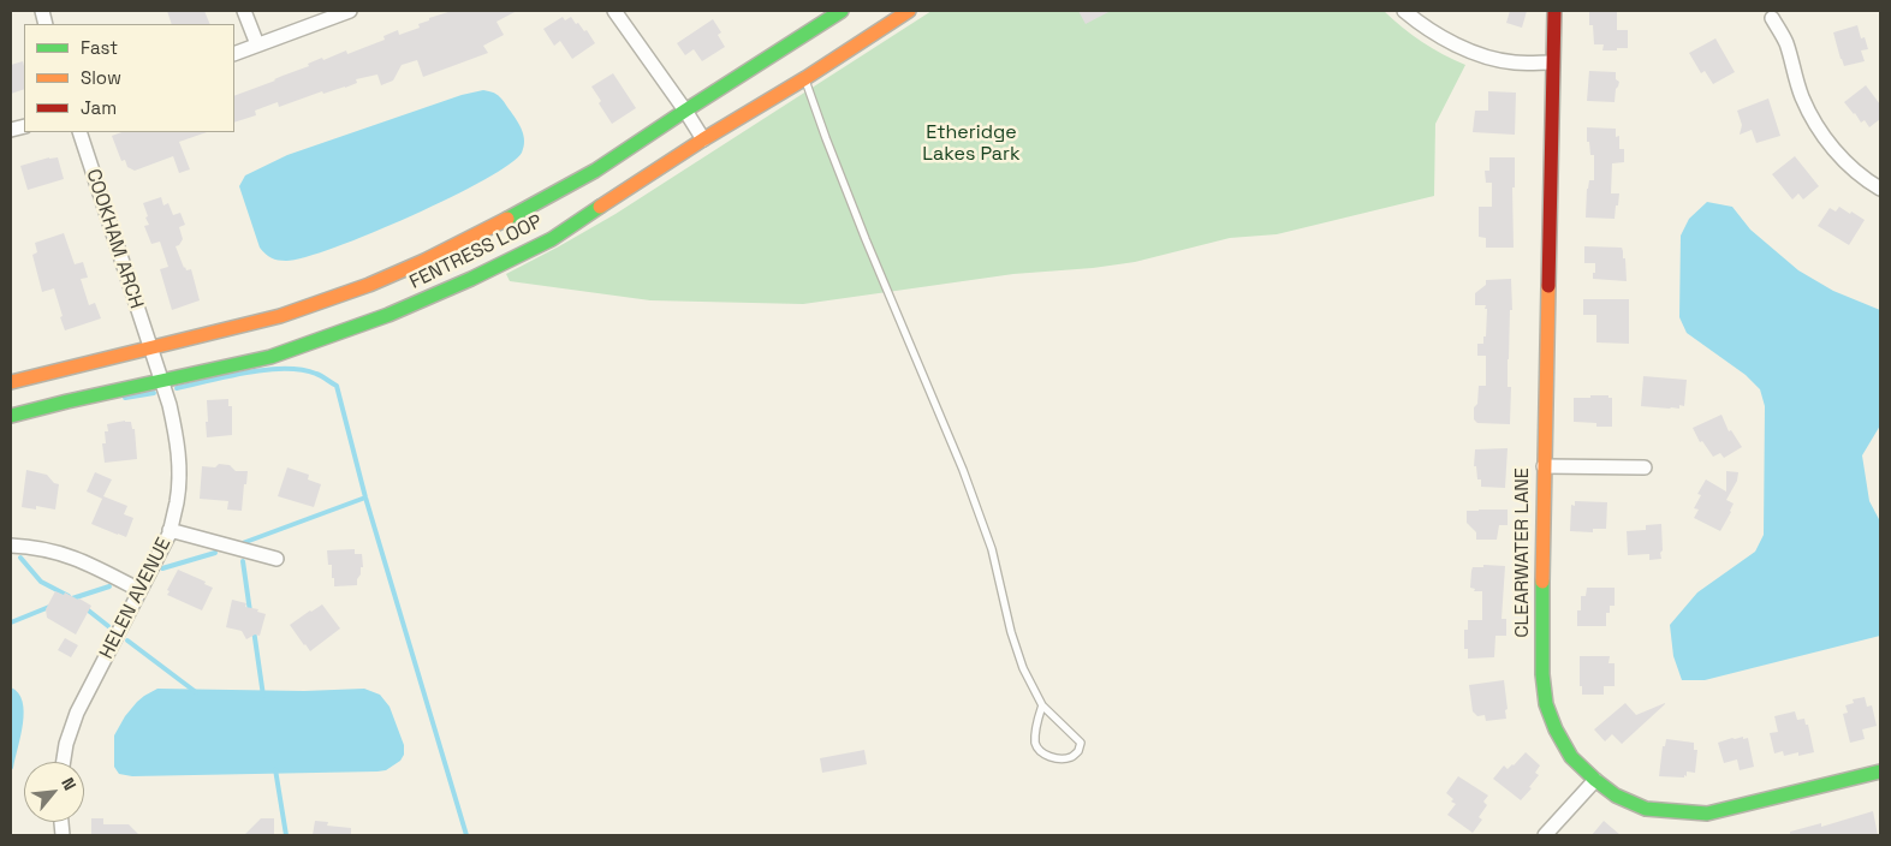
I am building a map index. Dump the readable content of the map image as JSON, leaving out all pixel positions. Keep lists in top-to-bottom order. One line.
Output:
{"streets":{"street":["COOKHAM ARCH","FENTRESS LOOP","CLEARWATER LANE","HELEN AVENUE"]},"crossings":[["COOKHAM ARCH","FENTRESS LOOP"],["COOKHAM ARCH","HELEN AVENUE"],["FENTRESS LOOP","HELEN AVENUE"]],"parks":["Etheridge Lakes Park"],"legend":["Fast","Slow","Jam"],"north":"top right"}
